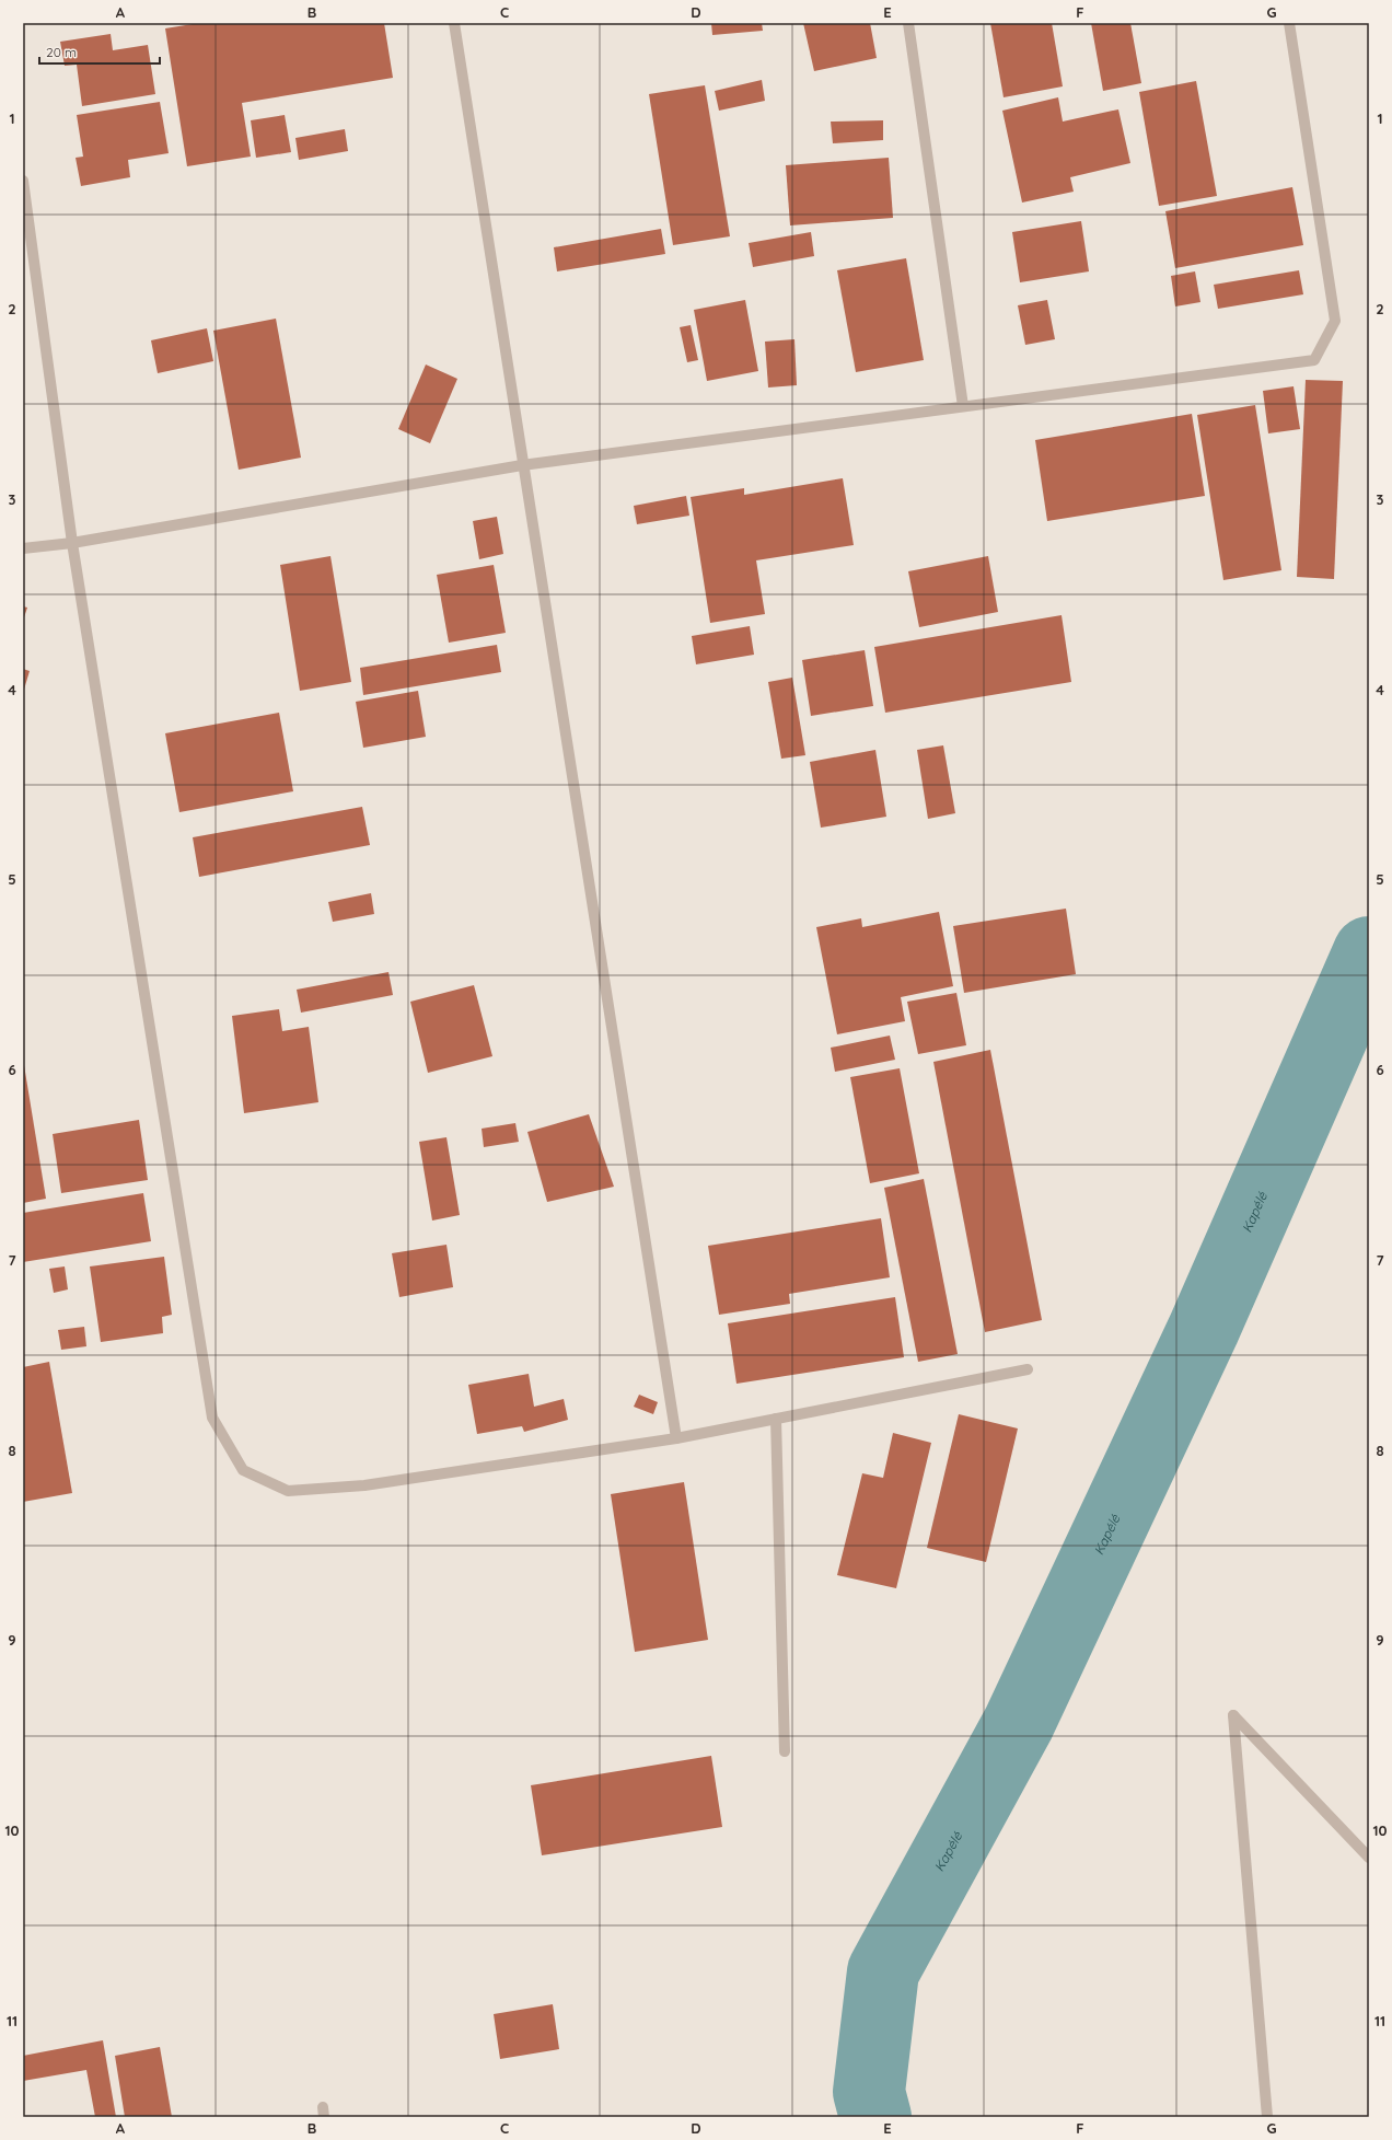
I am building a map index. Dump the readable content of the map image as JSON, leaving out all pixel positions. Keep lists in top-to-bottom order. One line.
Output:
{"water":["Kapélé"],"scale_bar":"20 m","grid":{"columns":["A","B","C","D","E","F","G"],"rows":["1","2","3","4","5","6","7","8","9","10","11"]}}
